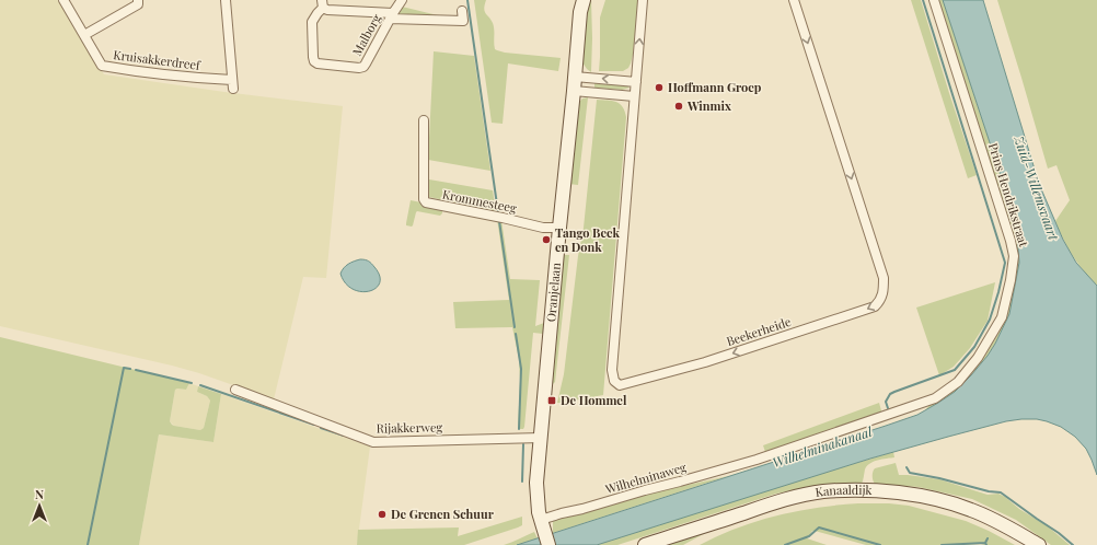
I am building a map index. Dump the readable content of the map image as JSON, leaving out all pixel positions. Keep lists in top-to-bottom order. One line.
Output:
{"streets":{"main road":["Oranjelaan","Kanaaldijk"],"street":["Malborg","Kruisakkerdreef","Prins Hendrikstraat","Krommesteeg","Beekerheide","Rijakkerweg","Wilhelminaweg"]},"crossings":[["Prins Hendrikstraat","Wilhelminaweg"],["Krommesteeg","Oranjelaan"],["Oranjelaan","Rijakkerweg"],["Oranjelaan","Wilhelminaweg"]],"water":["Zuid-Willemsvaart","Wilhelminakanaal"],"places":{"other":["Hoffmann Groep","Winmix","Tango Beek en Donk","De Grenen Schuur"],"transit":["De Hommel"]},"north":"top"}
